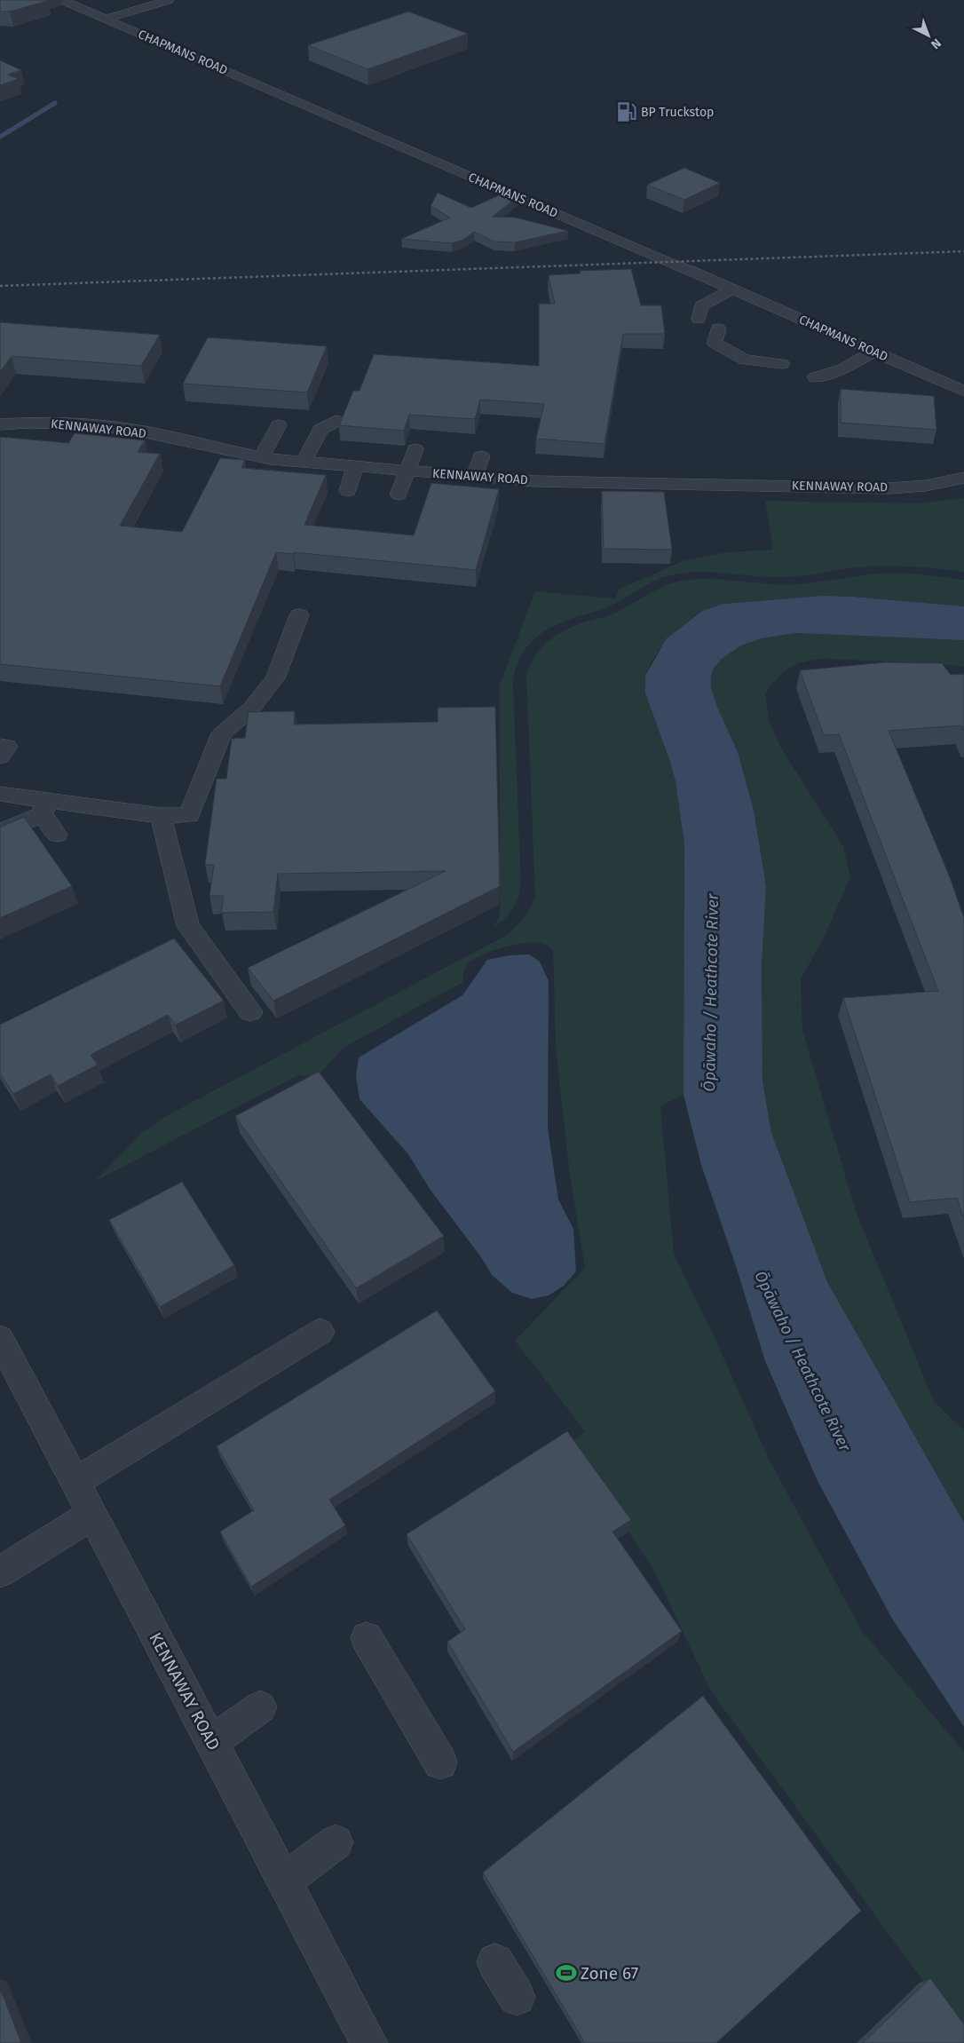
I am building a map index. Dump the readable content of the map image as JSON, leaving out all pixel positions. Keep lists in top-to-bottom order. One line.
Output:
{"streets":{"street":["CHAPMANS ROAD","KENNAWAY ROAD"]},"water":["Ōpāwaho / Heathcote River"],"places":{"fuel station":["BP Truckstop"],"sports":["Zone 67"]},"north":"bottom right"}
